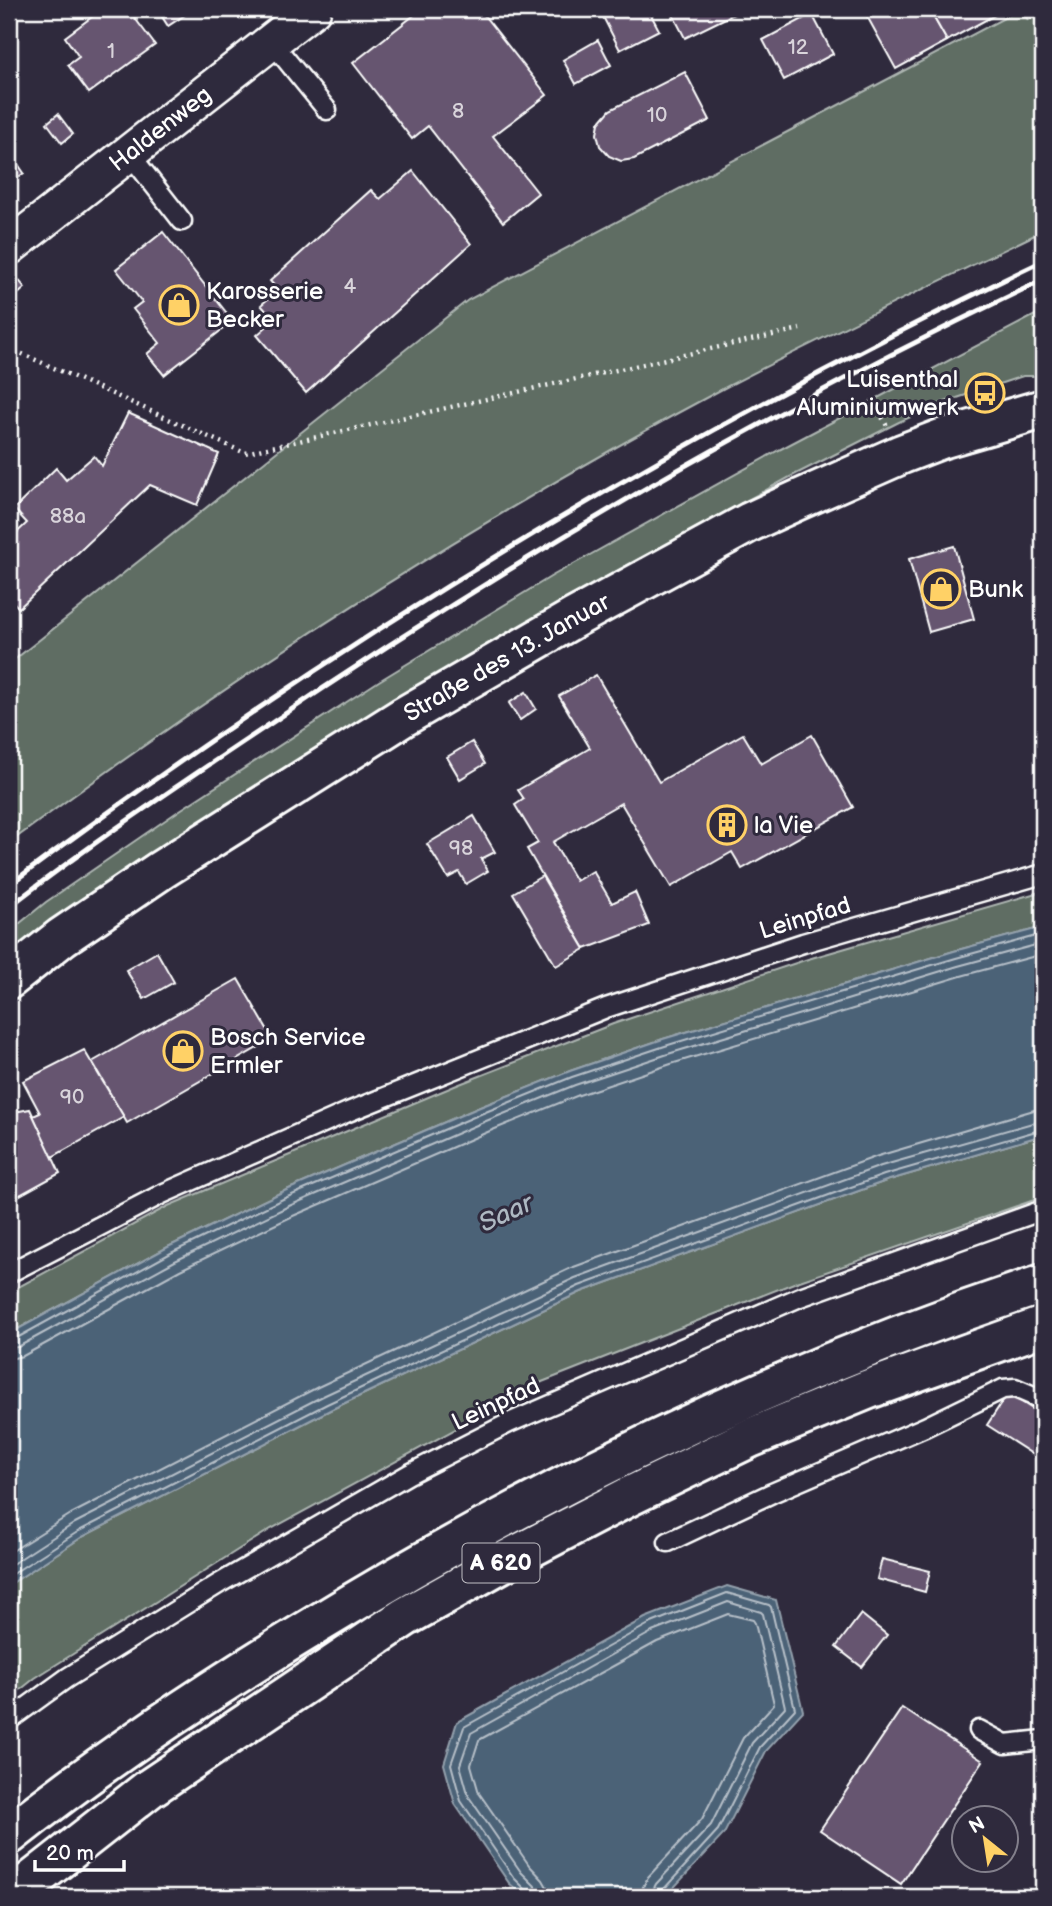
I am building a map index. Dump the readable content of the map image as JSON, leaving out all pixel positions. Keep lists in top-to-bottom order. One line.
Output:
{"streets":{"main road":["Straße des 13. Januar","A 620"],"street":["Haldenweg"],"lane":["Leinpfad"]},"water":["Saar"],"places":{"shop":["Karosserie Becker","Bunk","Bosch Service Ermler"],"bus stop":["Luisenthal Aluminiumwerk"],"building":["la Vie"]},"house_numbers":["12","1","8","10","4","88a","98","90"],"scale_bar":"20 m","north":"top left"}
